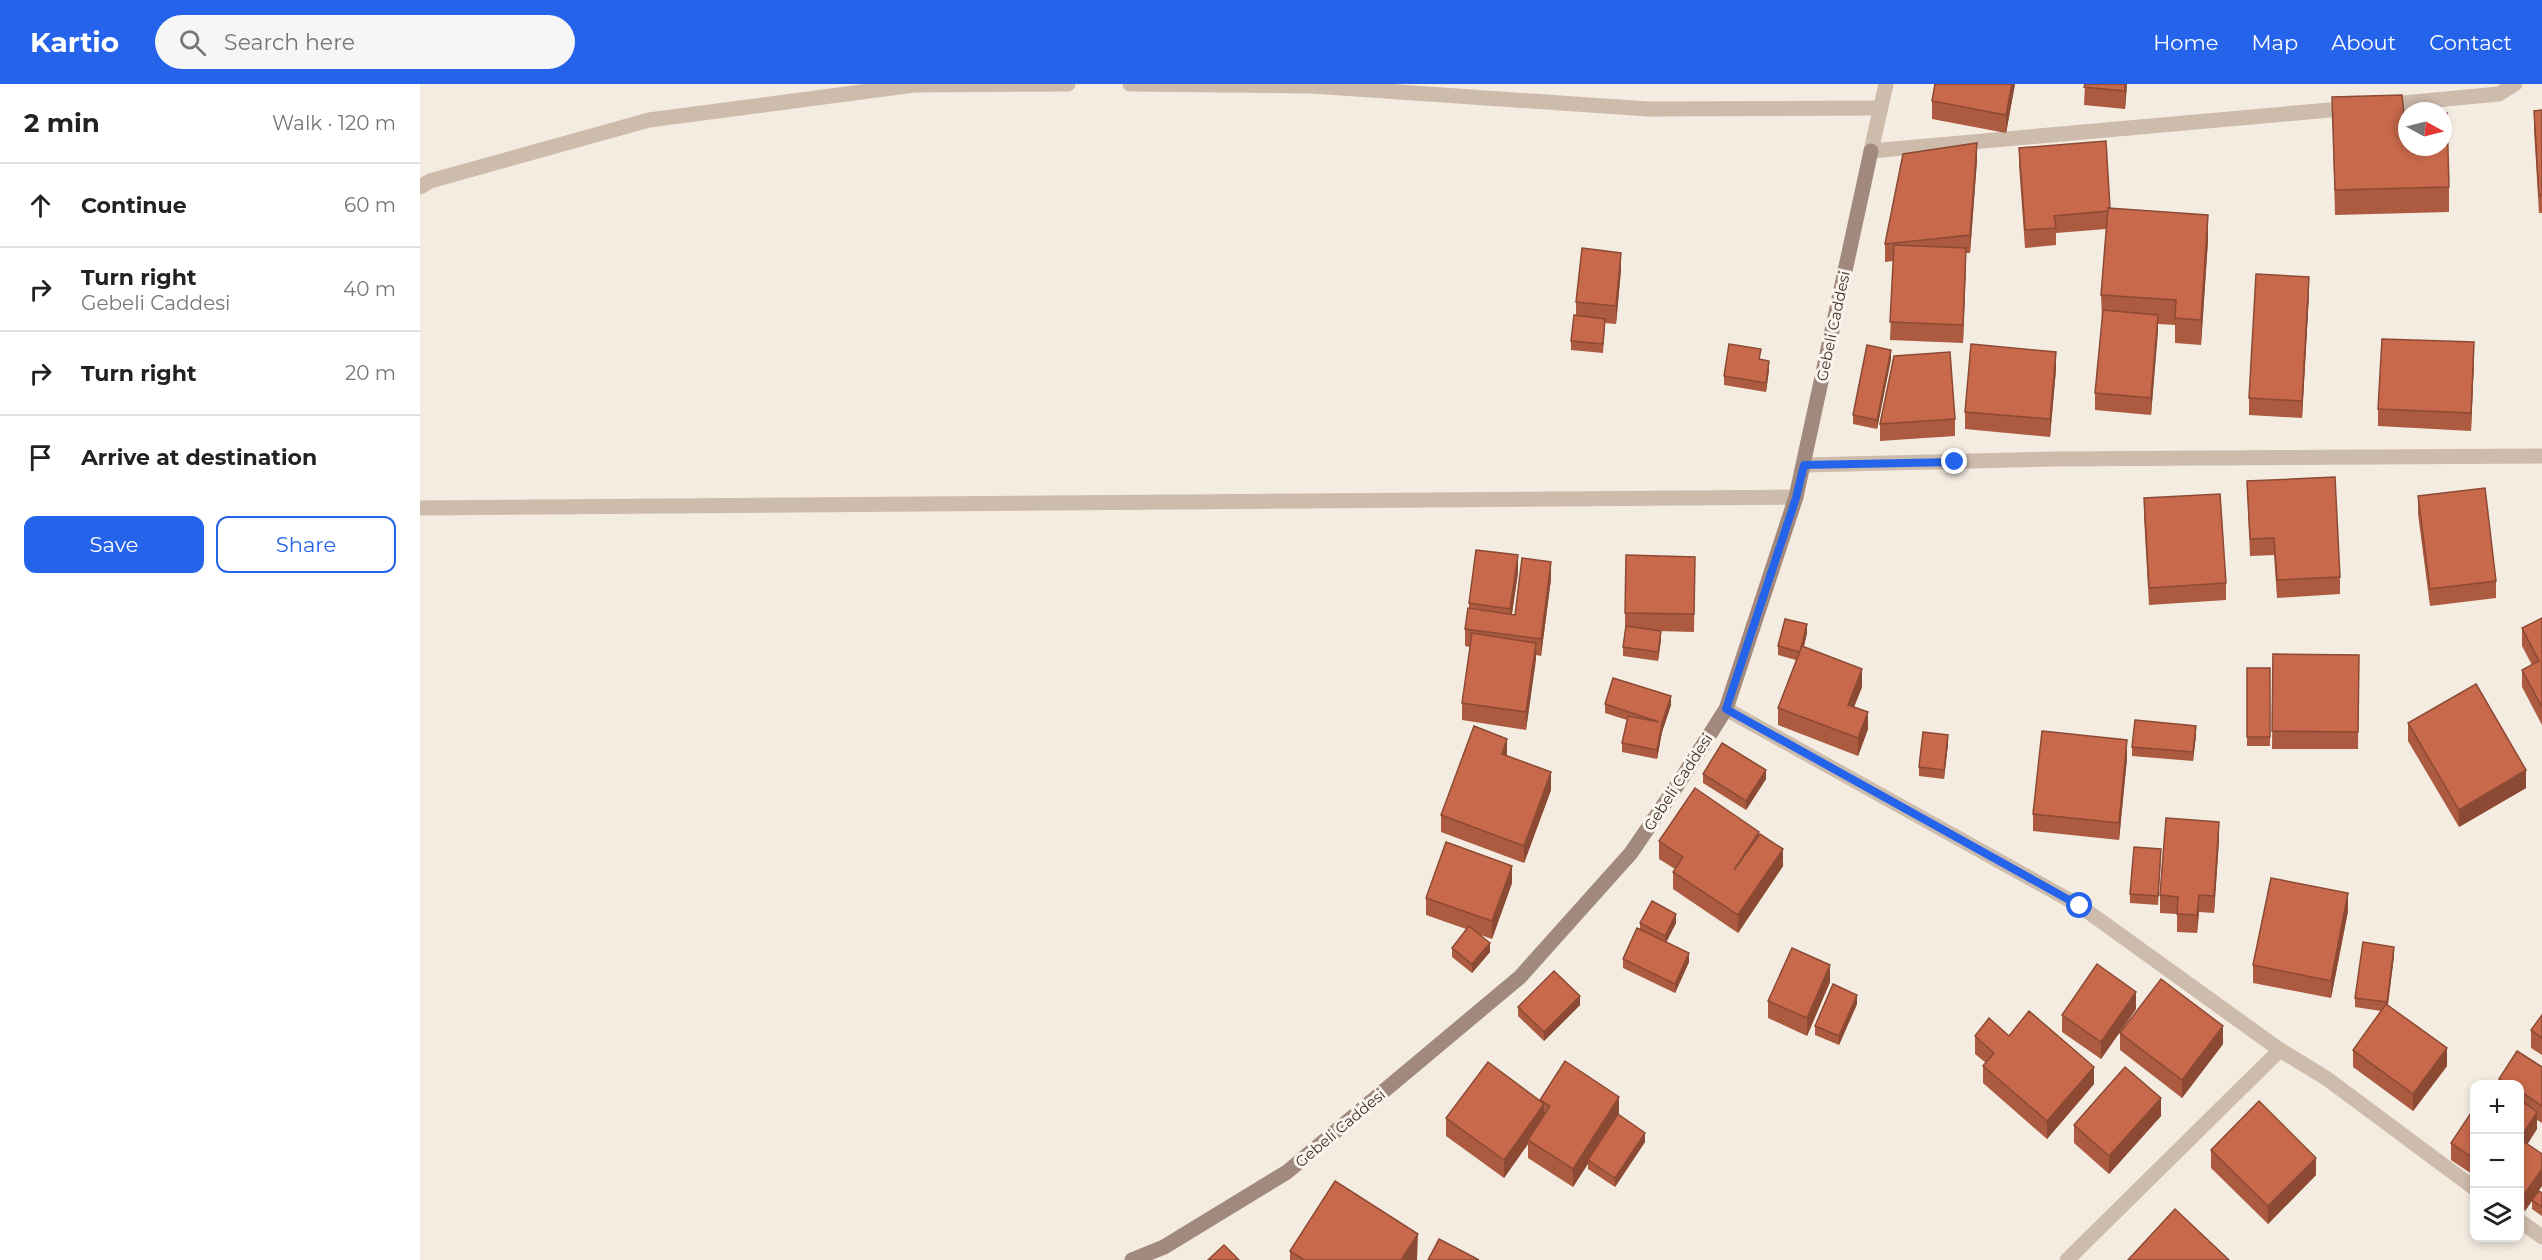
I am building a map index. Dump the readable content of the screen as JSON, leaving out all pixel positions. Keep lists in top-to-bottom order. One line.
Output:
{"streets":{"main road":["Gebeli Caddesi"]},"north":"right","page":{"header":"Kartio","search":"Search here","nav":["Home","Map","About","Contact"],"heading":["2 min","Walk · 120 m"],"list":[["Continue","60 m"],["Turn right","Gebeli Caddesi","40 m"],["Turn right","20 m"],"Arrive at destination"],"buttons":["Save","Share"],"map_buttons":["+","−"]}}
